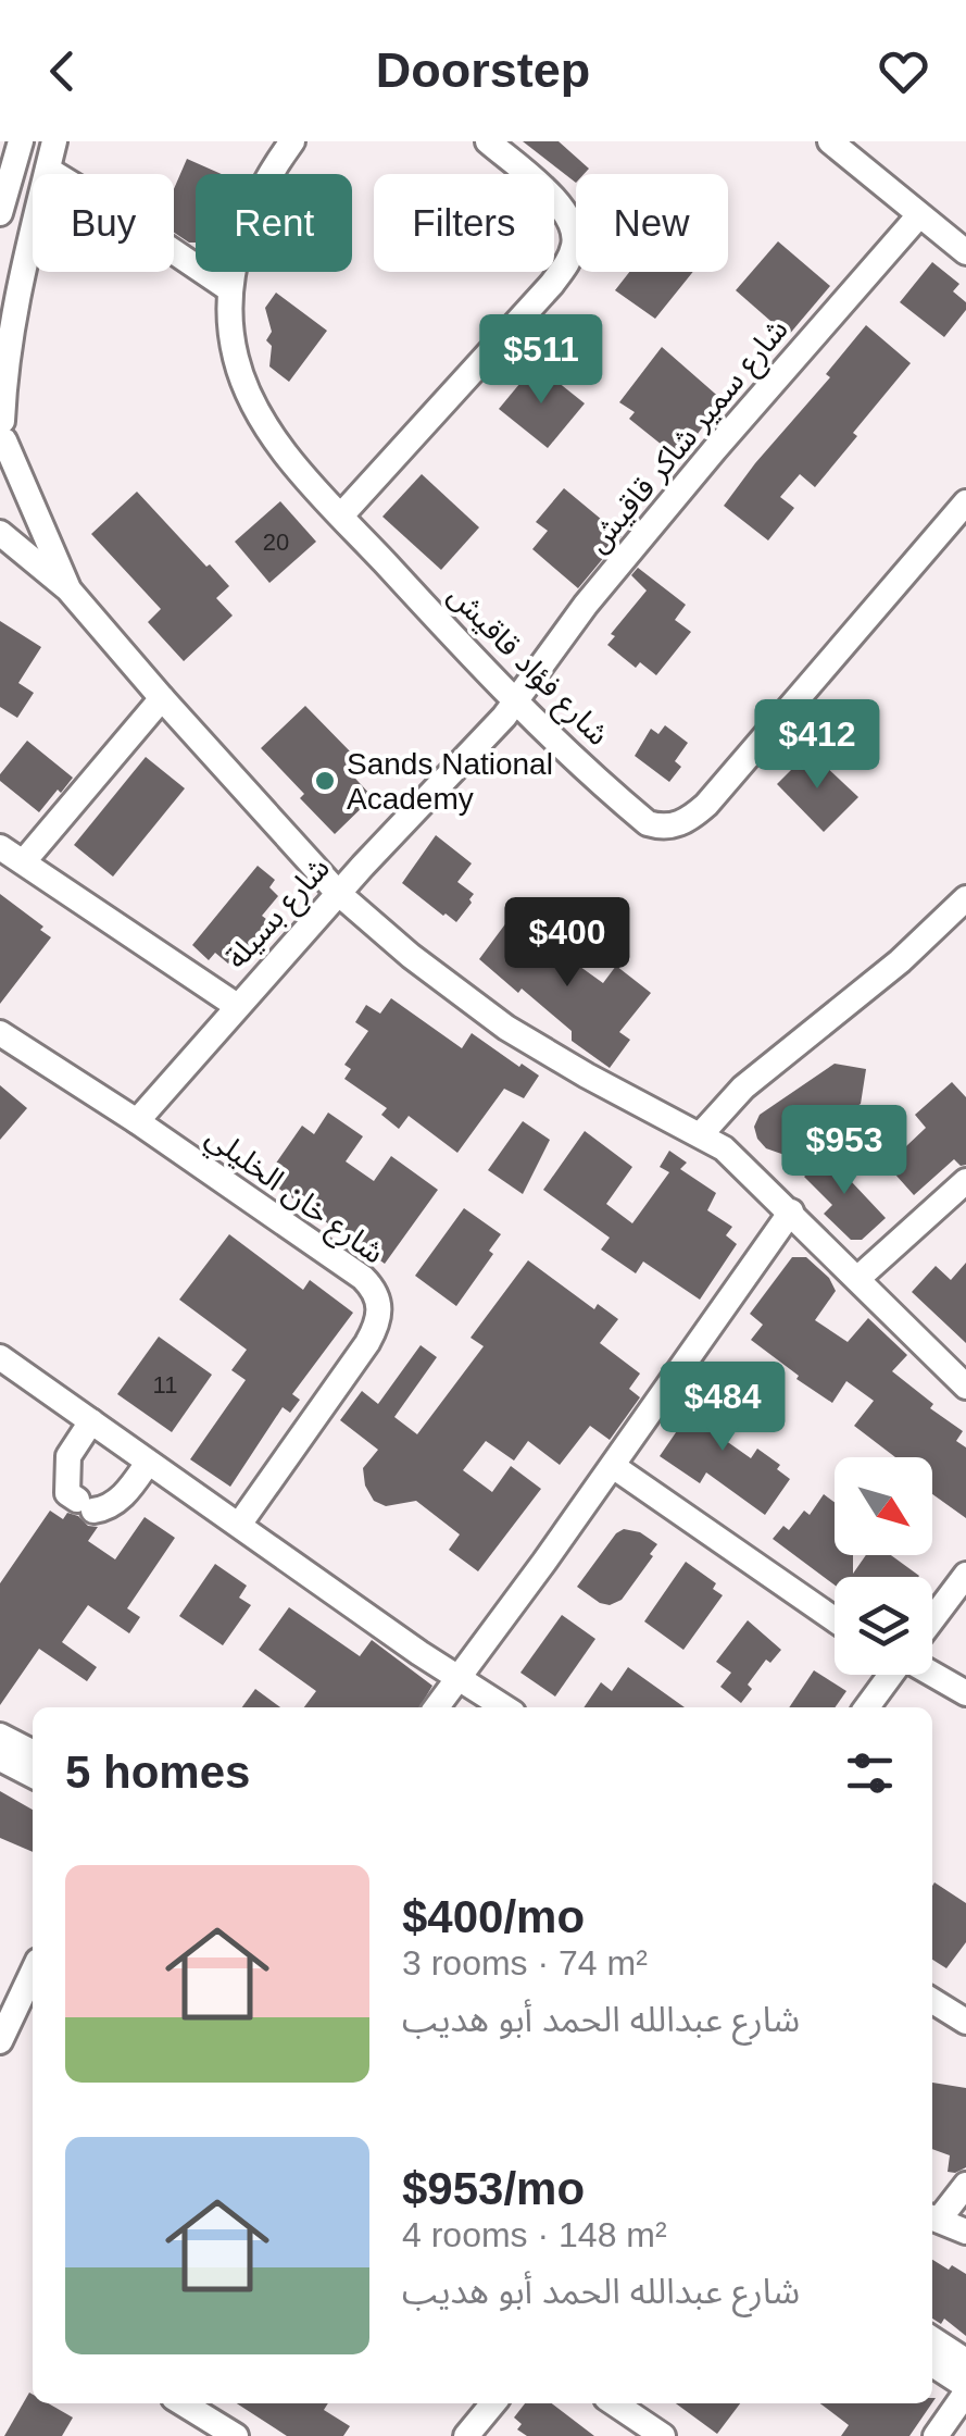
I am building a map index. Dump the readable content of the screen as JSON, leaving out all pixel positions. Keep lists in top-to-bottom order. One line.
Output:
{"streets":{"street":["شارع سمير شاكر قاقيش","شارع فؤاد قاقيش","شارع بسيلة","شارع خان الخليلي"]},"crossings":[["شارع سمير شاكر قاقيش","شارع فؤاد قاقيش"],["شارع سمير شاكر قاقيش","شارع بسيلة"],["شارع فؤاد قاقيش","شارع بسيلة"],["شارع بسيلة","شارع خان الخليلي"]],"places":["Sands National Academy"],"house_numbers":["20","11"],"north":"bottom right","page":{"header":"Doorstep","chip":["Buy","Rent","Filters","New"],"price":["$511","$412","$400","$953","$484"],"heading":"5 homes","list":[{"name":"$400/mo","note":"3 rooms · 74 m² · شارع عبدالله الحمد أبو هديب"},{"name":"$953/mo","note":"4 rooms · 148 m² · شارع عبدالله الحمد أبو هديب"}]}}
